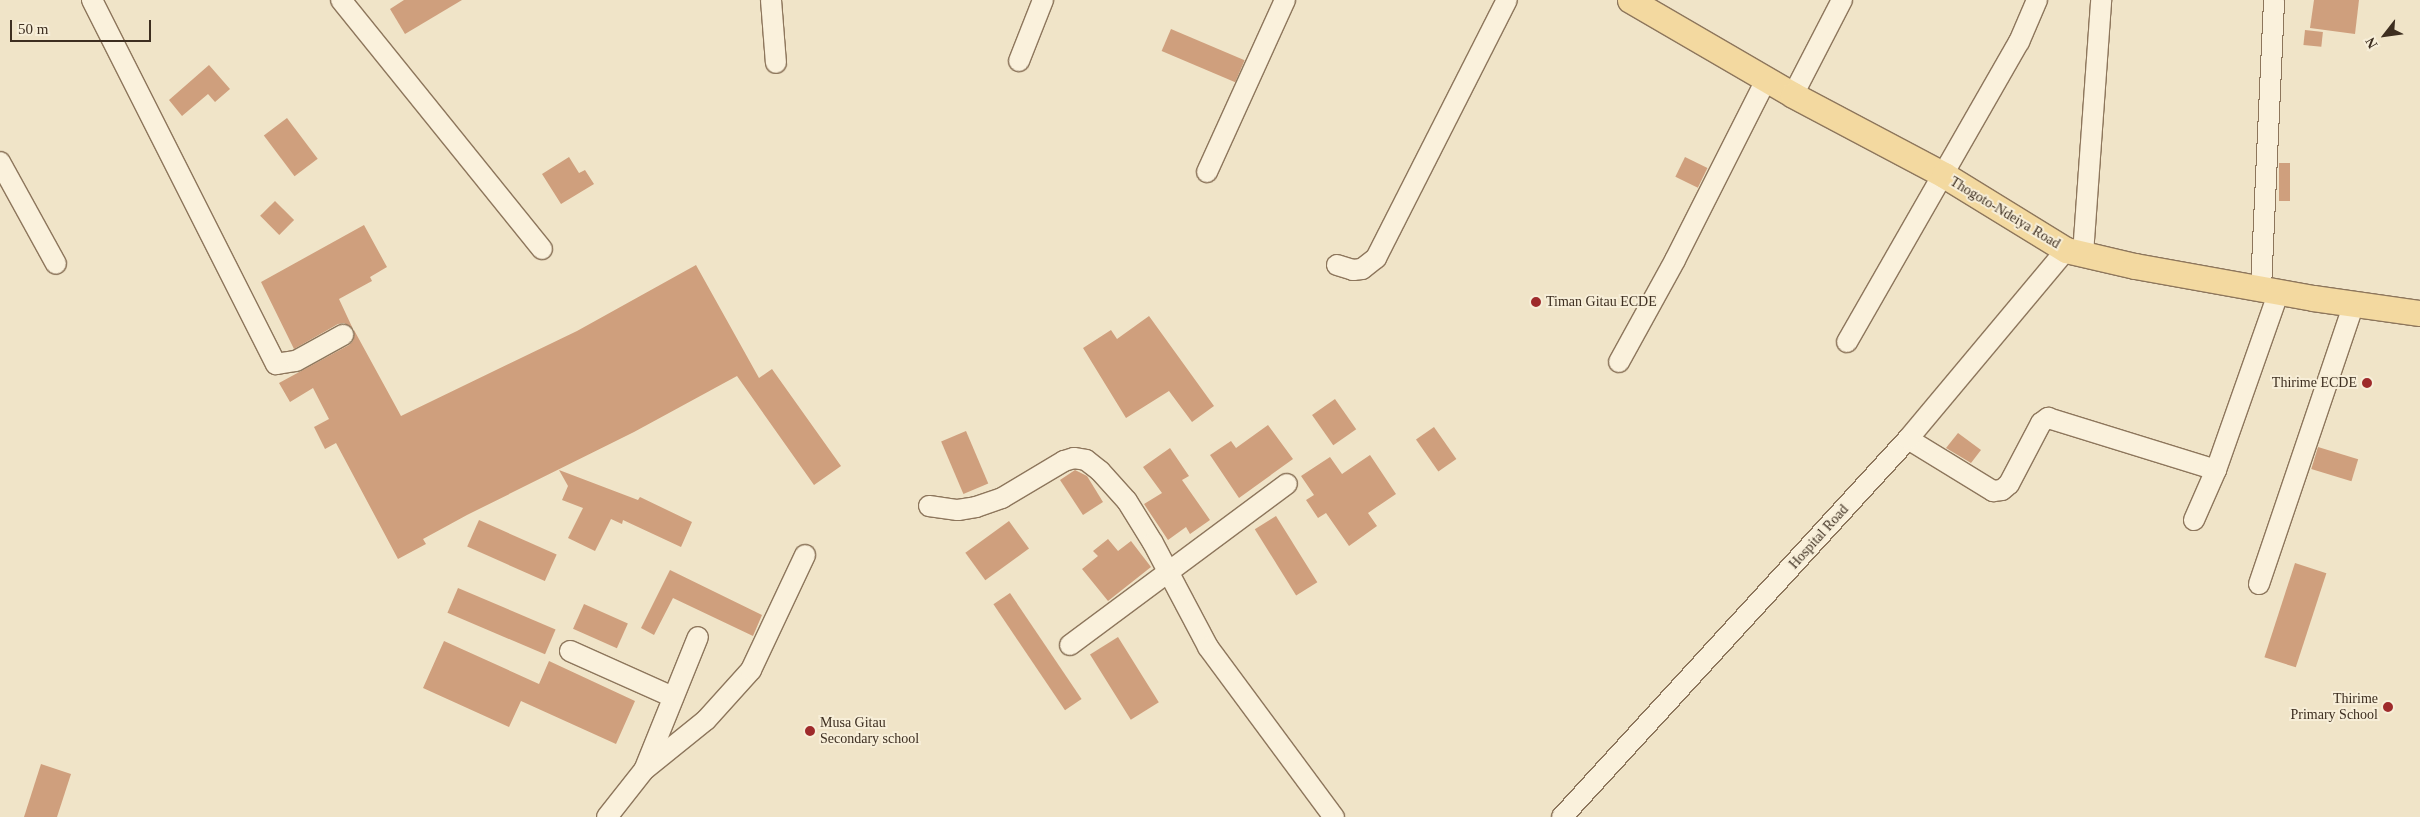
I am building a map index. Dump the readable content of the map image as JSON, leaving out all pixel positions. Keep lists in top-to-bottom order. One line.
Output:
{"streets":{"main road":["Thogoto-Ndeiya Road"],"street":["Hospital Road"]},"crossings":[["Thogoto-Ndeiya Road","Hospital Road"]],"places":["Timan Gitau ECDE","Thirime ECDE","Thirime Primary School","Musa Gitau Secondary school"],"scale_bar":"50 m","north":"bottom left"}
